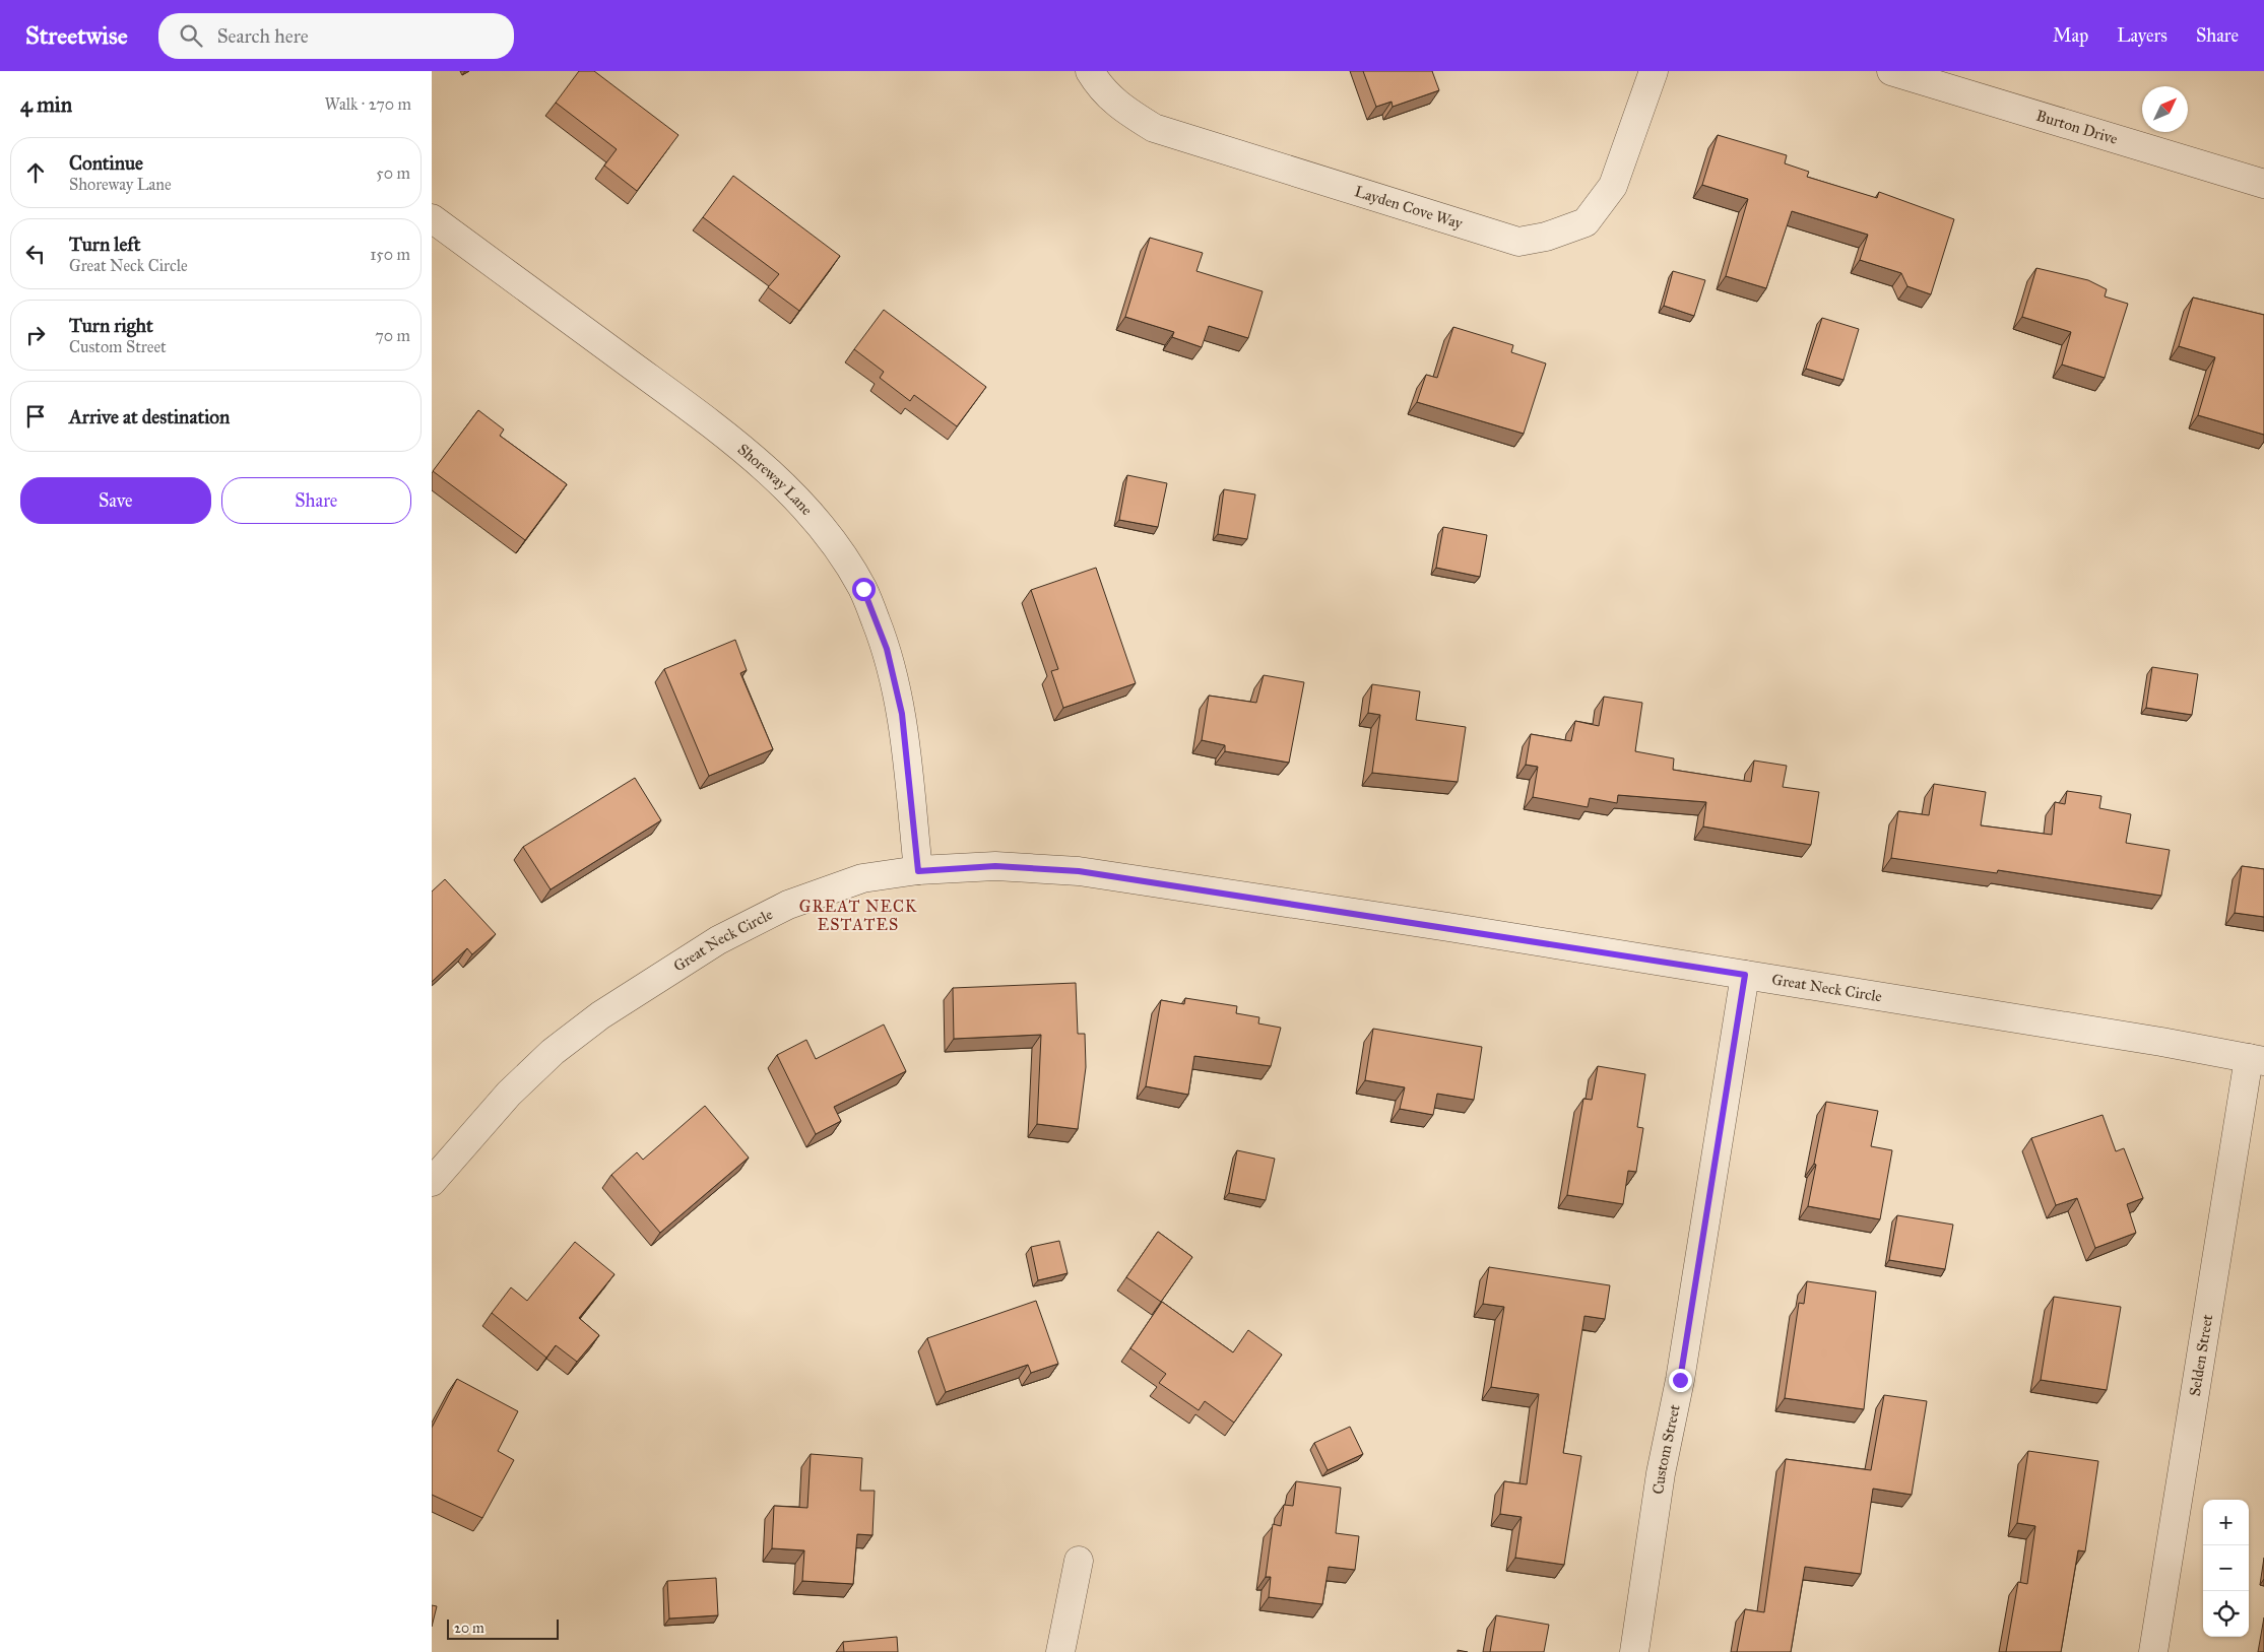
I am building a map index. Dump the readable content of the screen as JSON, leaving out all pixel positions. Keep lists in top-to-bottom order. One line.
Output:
{"streets":{"street":["Burton Drive","Layden Cove Way","Shoreway Lane","Great Neck Circle","Selden Street","Custom Street"]},"crossings":[["Shoreway Lane","Great Neck Circle"],["Great Neck Circle","Selden Street"],["Great Neck Circle","Custom Street"]],"districts":["GREAT NECK ESTATES"],"scale_bar":"20 m","north":"top right","page":{"header":"Streetwise","search":"Search here","nav":["Map","Layers","Share"],"heading":["4 min","Walk · 270 m"],"list":[["Continue","Shoreway Lane","50 m"],["Turn left","Great Neck Circle","150 m"],["Turn right","Custom Street","70 m"],"Arrive at destination"],"buttons":["Save","Share"],"map_buttons":["+","−"],"scale":"20 m"}}
